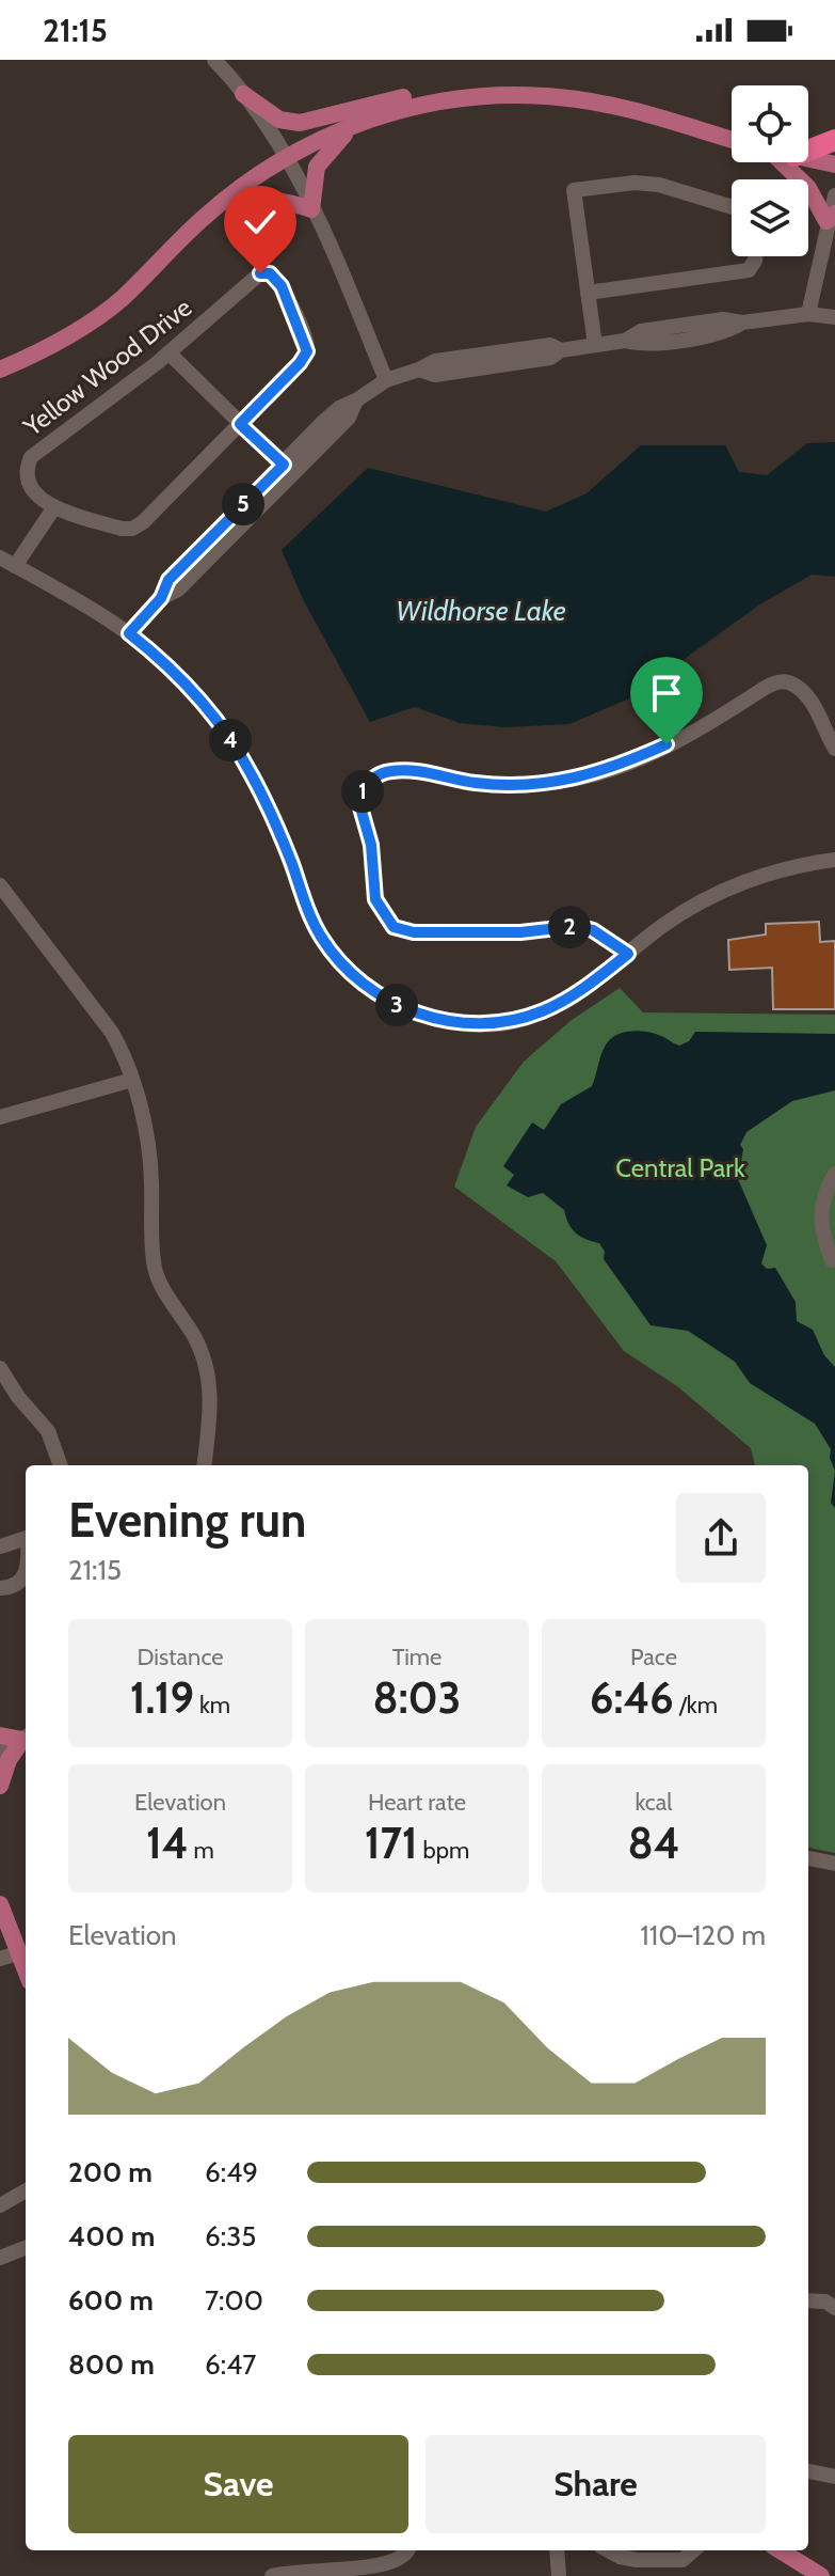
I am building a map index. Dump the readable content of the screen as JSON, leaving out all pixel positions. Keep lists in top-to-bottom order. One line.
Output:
{"streets":{"street":["Yellow Wood Drive"]},"water":["Wildhorse Lake"],"parks":["Central Park"],"page":{"status":"21:15","pins":["5","4","1","2","3"],"heading":["Evening run","21:15"],"stats":[["Distance","1.19 km"],["Time","8:03"],["Pace","6:46 /km"],["Elevation","14 m"],["Heart rate","171 bpm"],["kcal","84"]],"chart":["Elevation","110–120 m"],"list":[{"name":"200 m","note":"6:49"},{"name":"400 m","note":"6:35"},{"name":"600 m","note":"7:00"},{"name":"800 m","note":"6:47"}],"buttons":["Save","Share"]}}
